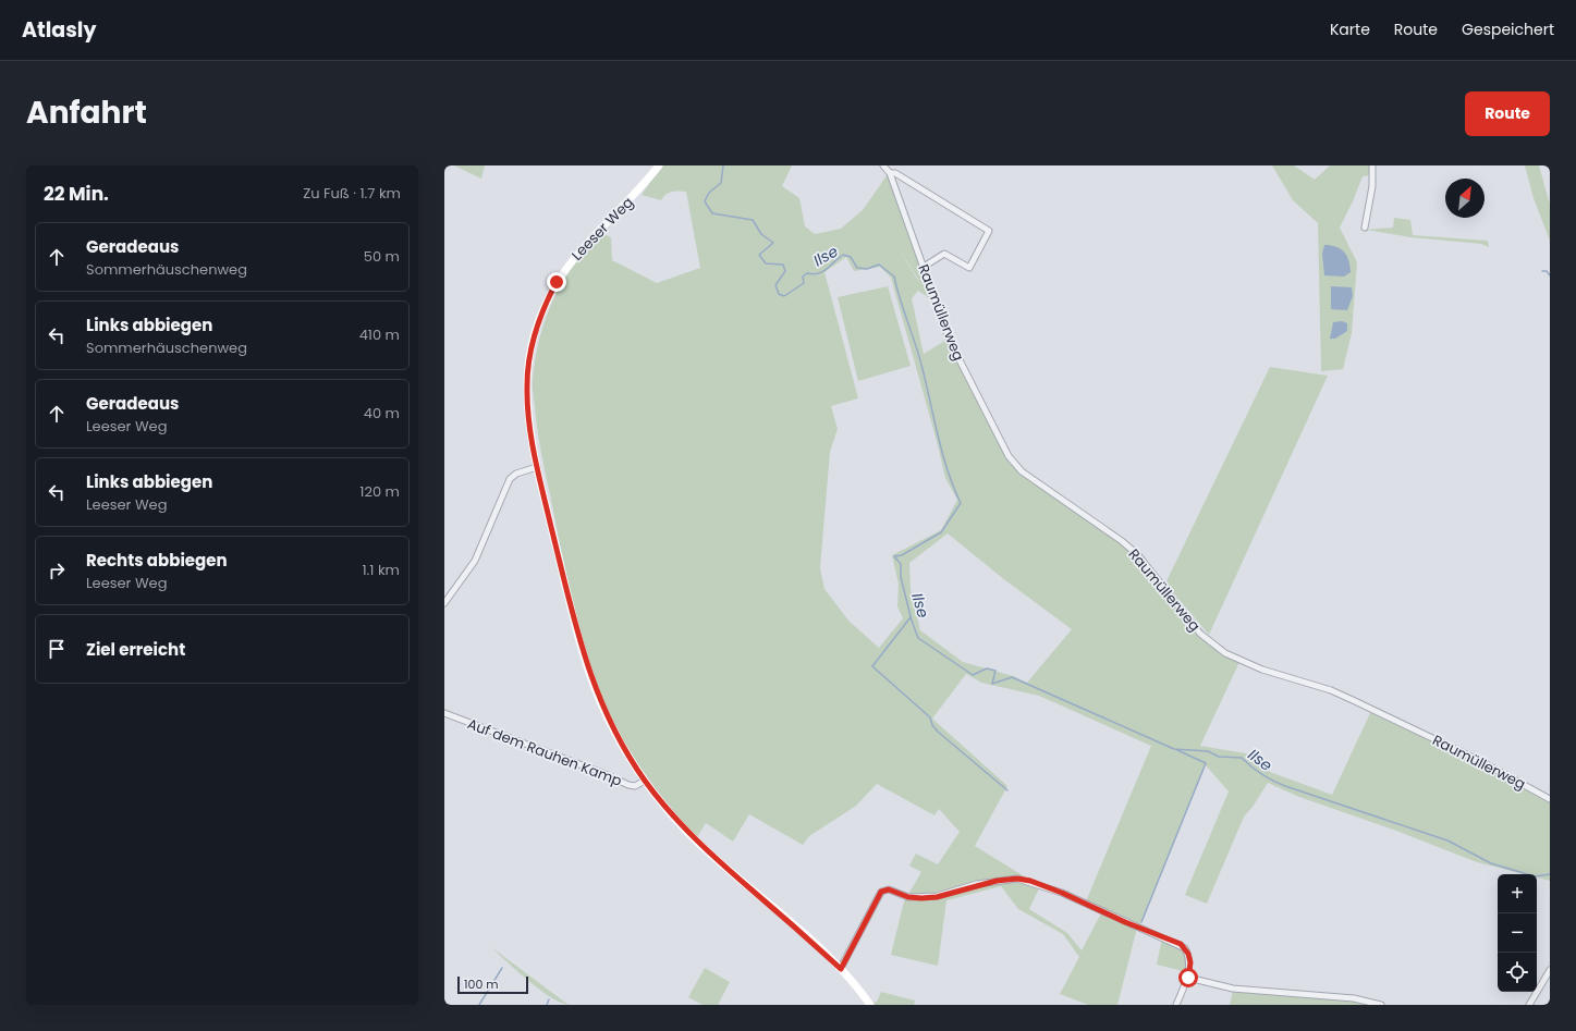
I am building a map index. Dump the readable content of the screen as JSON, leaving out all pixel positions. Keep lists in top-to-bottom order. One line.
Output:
{"streets":{"street":["Leeser Weg","Raumüllerweg","Auf dem Rauhen Kamp"]},"crossings":[["Leeser Weg","Auf dem Rauhen Kamp"]],"water":["Ilse"],"scale_bar":"100 m","north":"top right","page":{"header":"Atlasly","nav":["Karte","Route","Gespeichert"],"title":"Anfahrt","buttons":"Route","heading":["22 Min.","Zu Fuß · 1.7 km"],"list":[["Geradeaus","Sommerhäuschenweg","50 m"],["Links abbiegen","Sommerhäuschenweg","410 m"],["Geradeaus","Leeser Weg","40 m"],["Links abbiegen","Leeser Weg","120 m"],["Rechts abbiegen","Leeser Weg","1.1 km"],"Ziel erreicht"],"map_buttons":["+","−"],"scale":"100 m"}}
